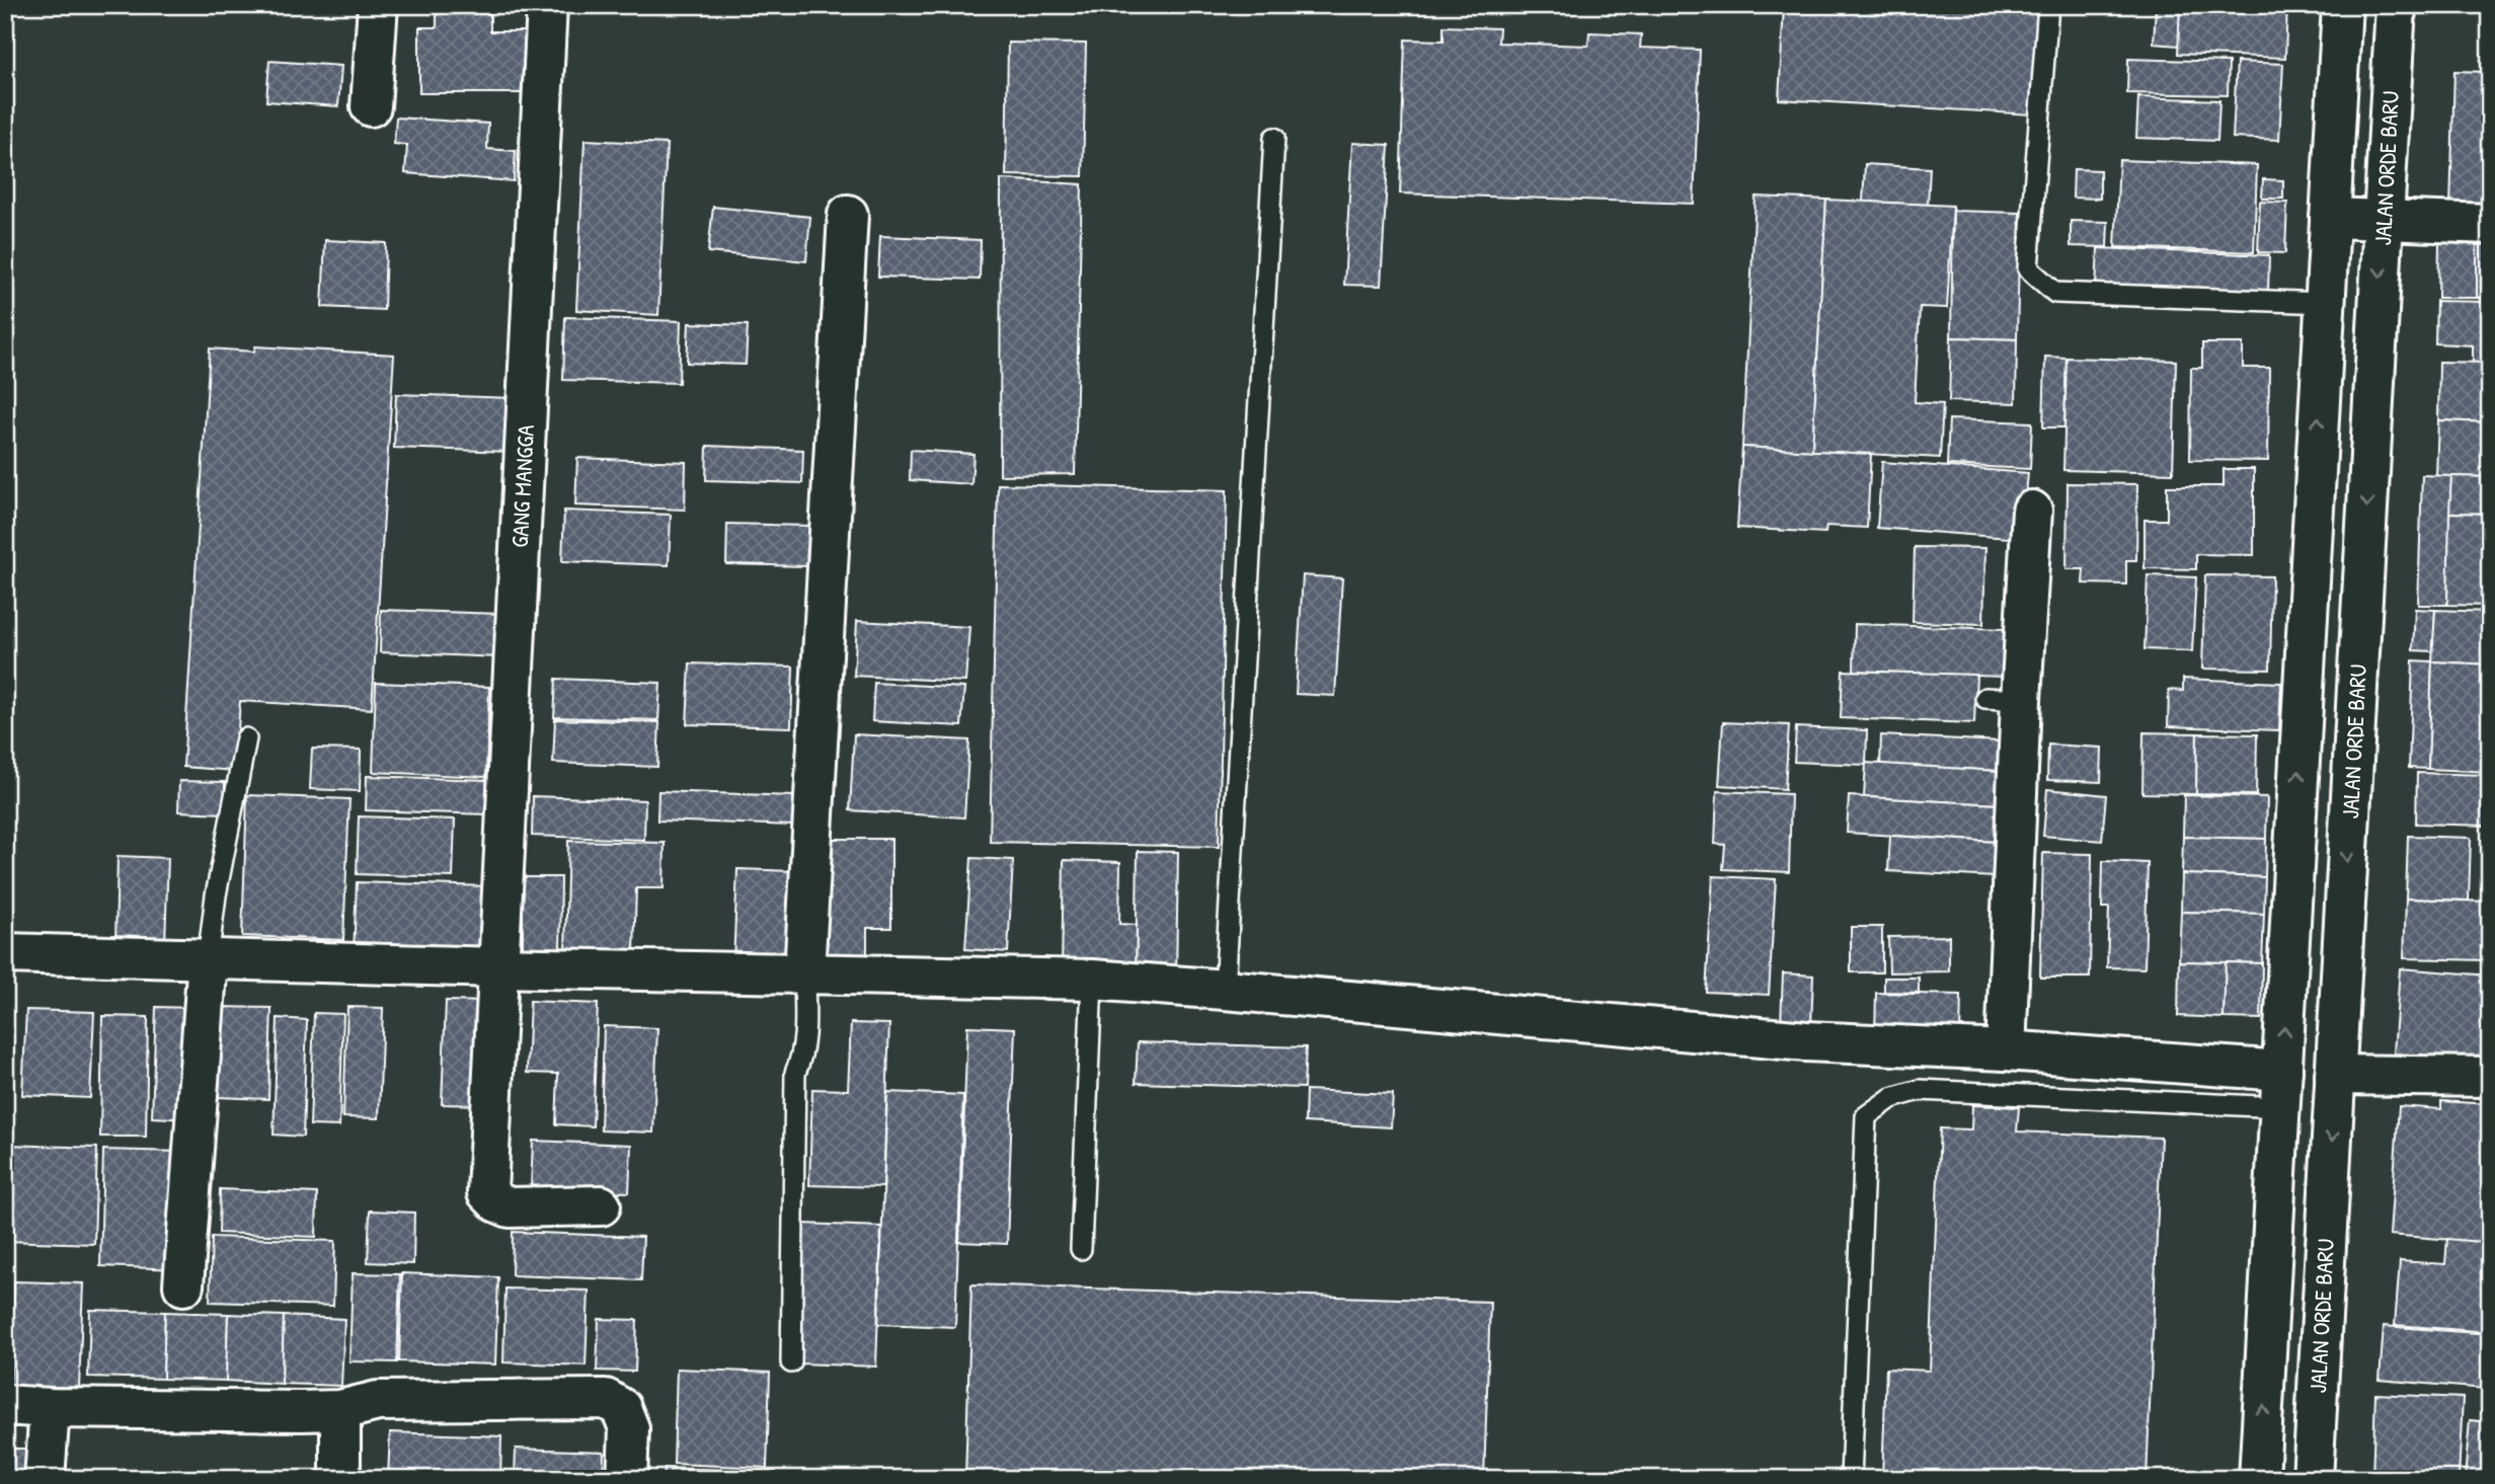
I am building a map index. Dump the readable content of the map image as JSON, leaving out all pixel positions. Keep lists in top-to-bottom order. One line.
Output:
{"streets":{"street":["JALAN ORDE BARU","GANG MANGGA"]}}
